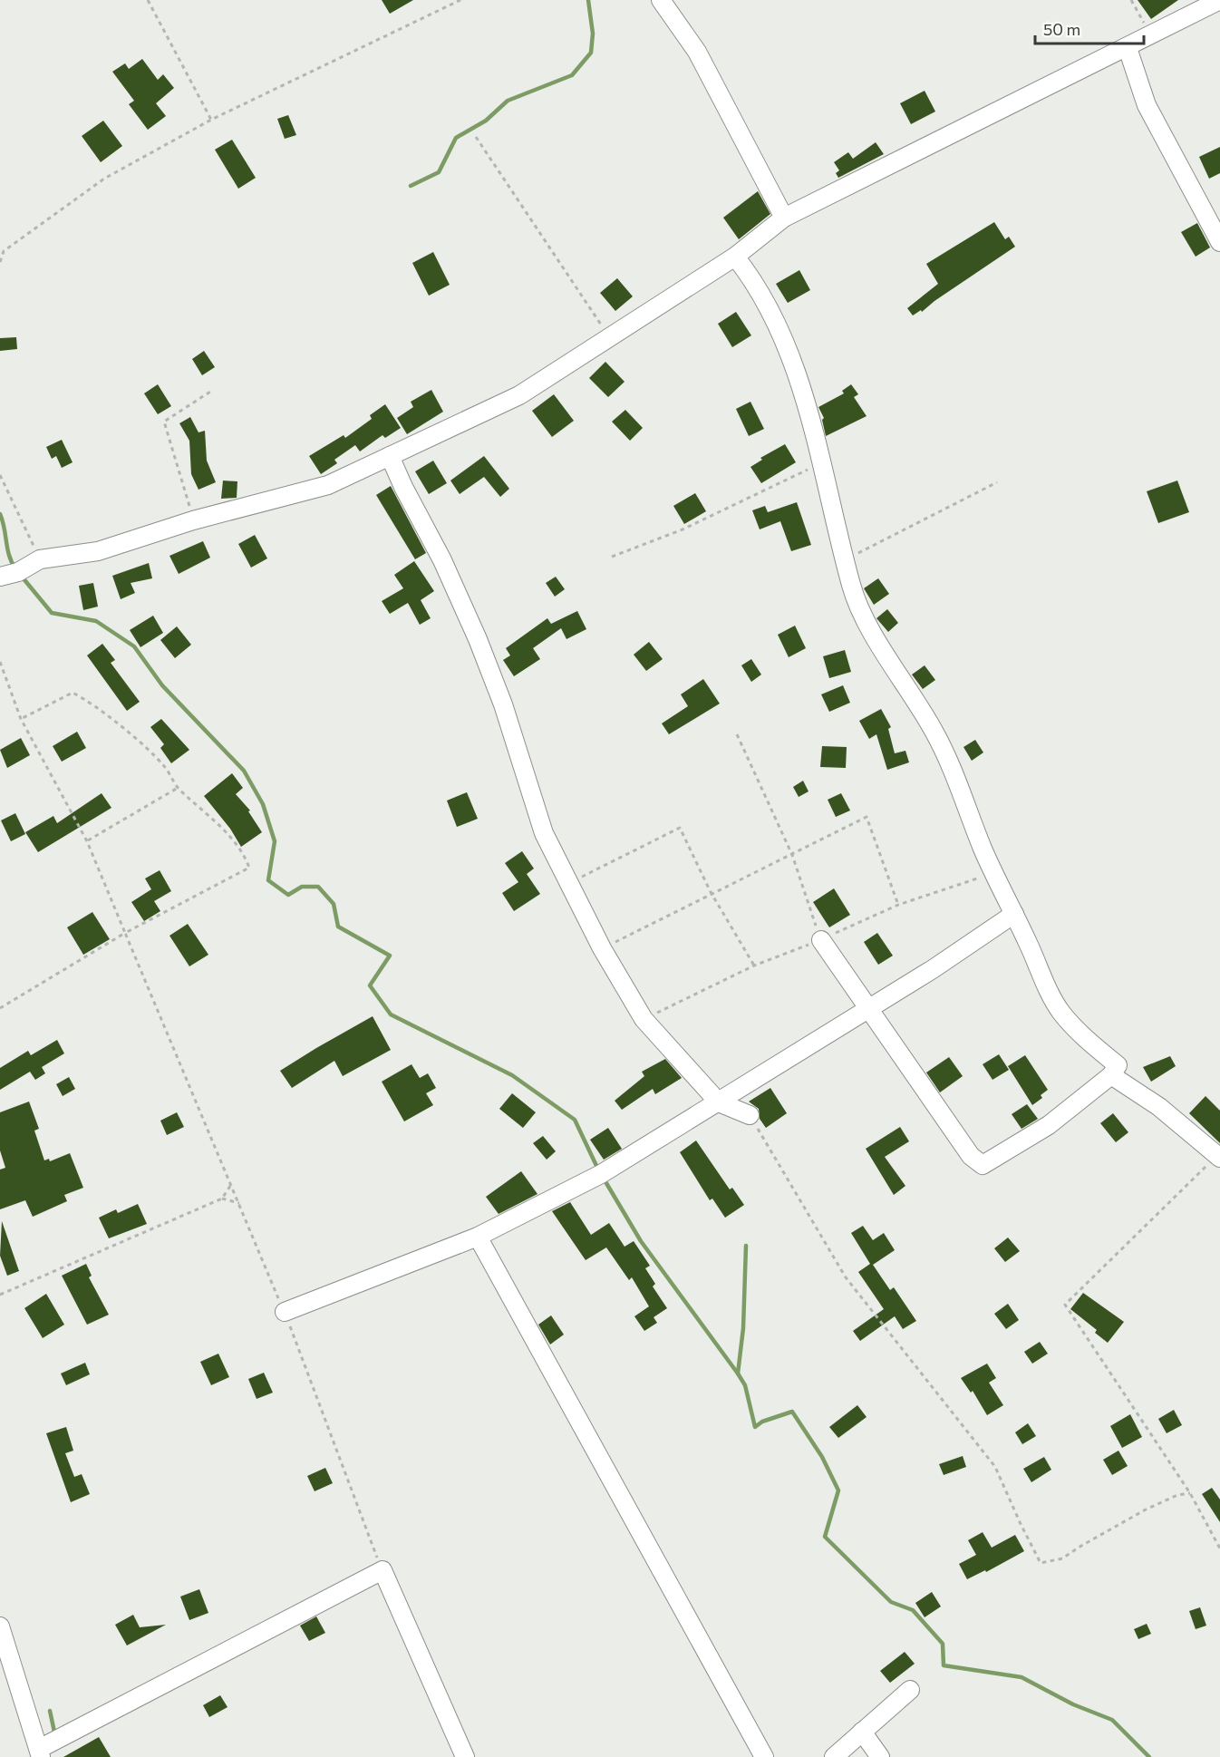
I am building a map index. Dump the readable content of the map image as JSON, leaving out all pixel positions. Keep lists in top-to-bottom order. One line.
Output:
{"scale_bar":"50 m"}
